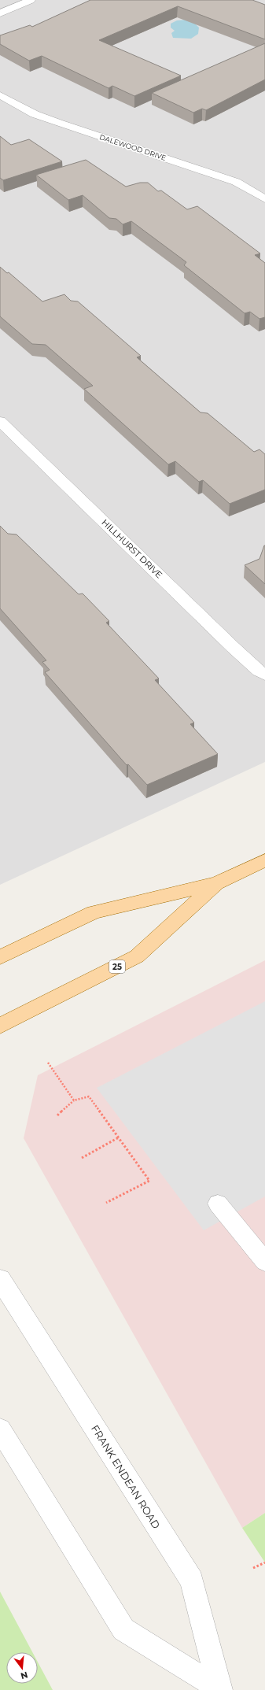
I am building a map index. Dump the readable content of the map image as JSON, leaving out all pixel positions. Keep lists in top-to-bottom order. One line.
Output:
{"streets":{"main road":["25"],"street":["DALEWOOD DRIVE","HILLHURST DRIVE","FRANK ENDEAN ROAD"]},"north":"bottom"}
